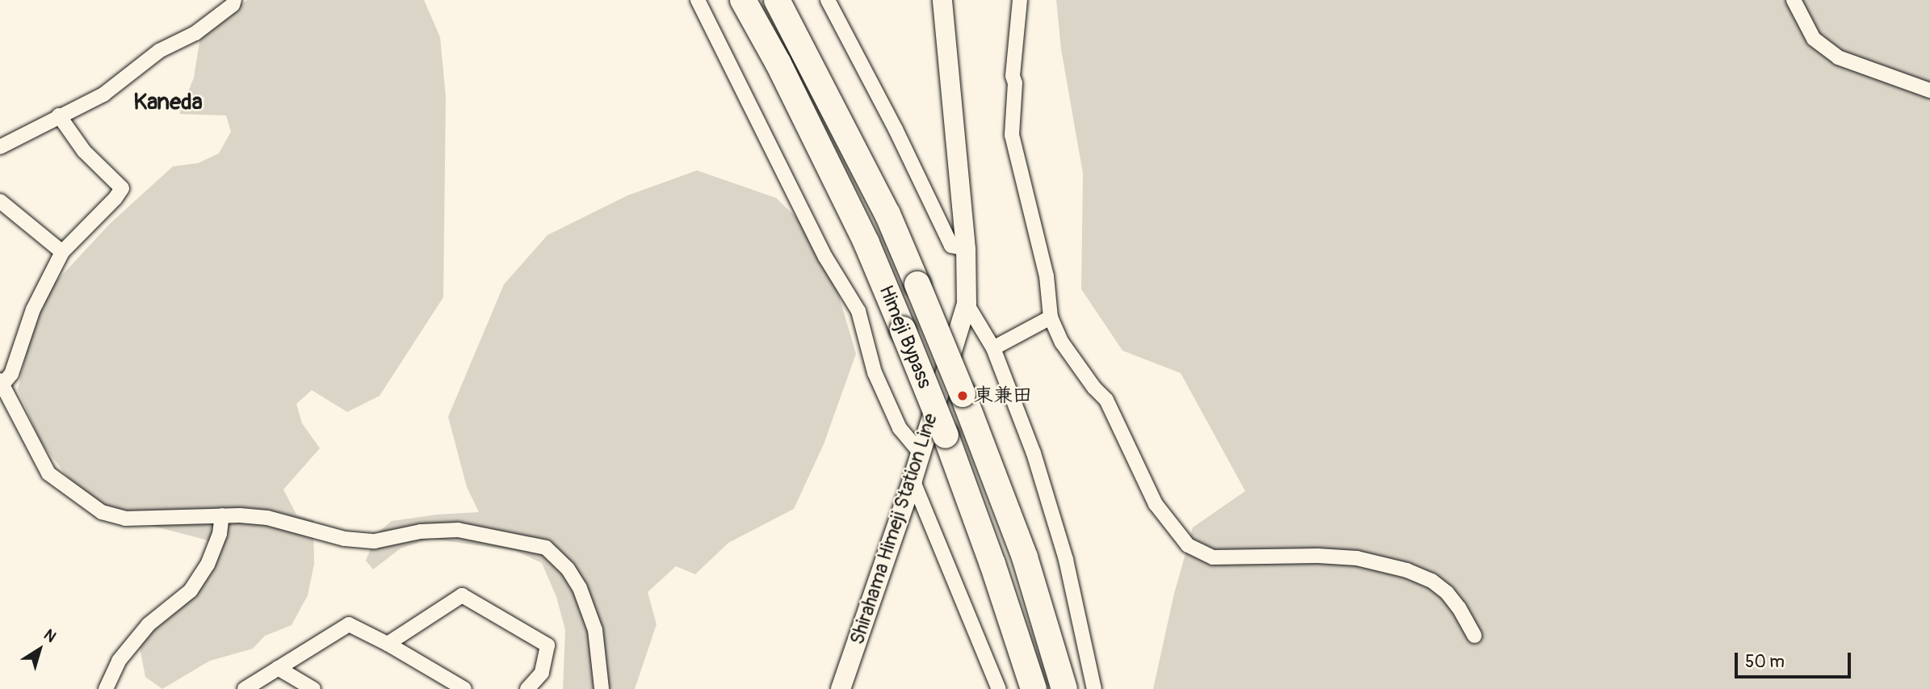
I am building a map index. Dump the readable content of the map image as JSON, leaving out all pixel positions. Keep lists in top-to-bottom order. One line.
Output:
{"streets":{"highway":["Himeji Bypass"],"main road":["Shirahama Himeji Station Line"]},"districts":["Kaneda"],"places":["東兼田"],"scale_bar":"50 m","north":"top right"}
